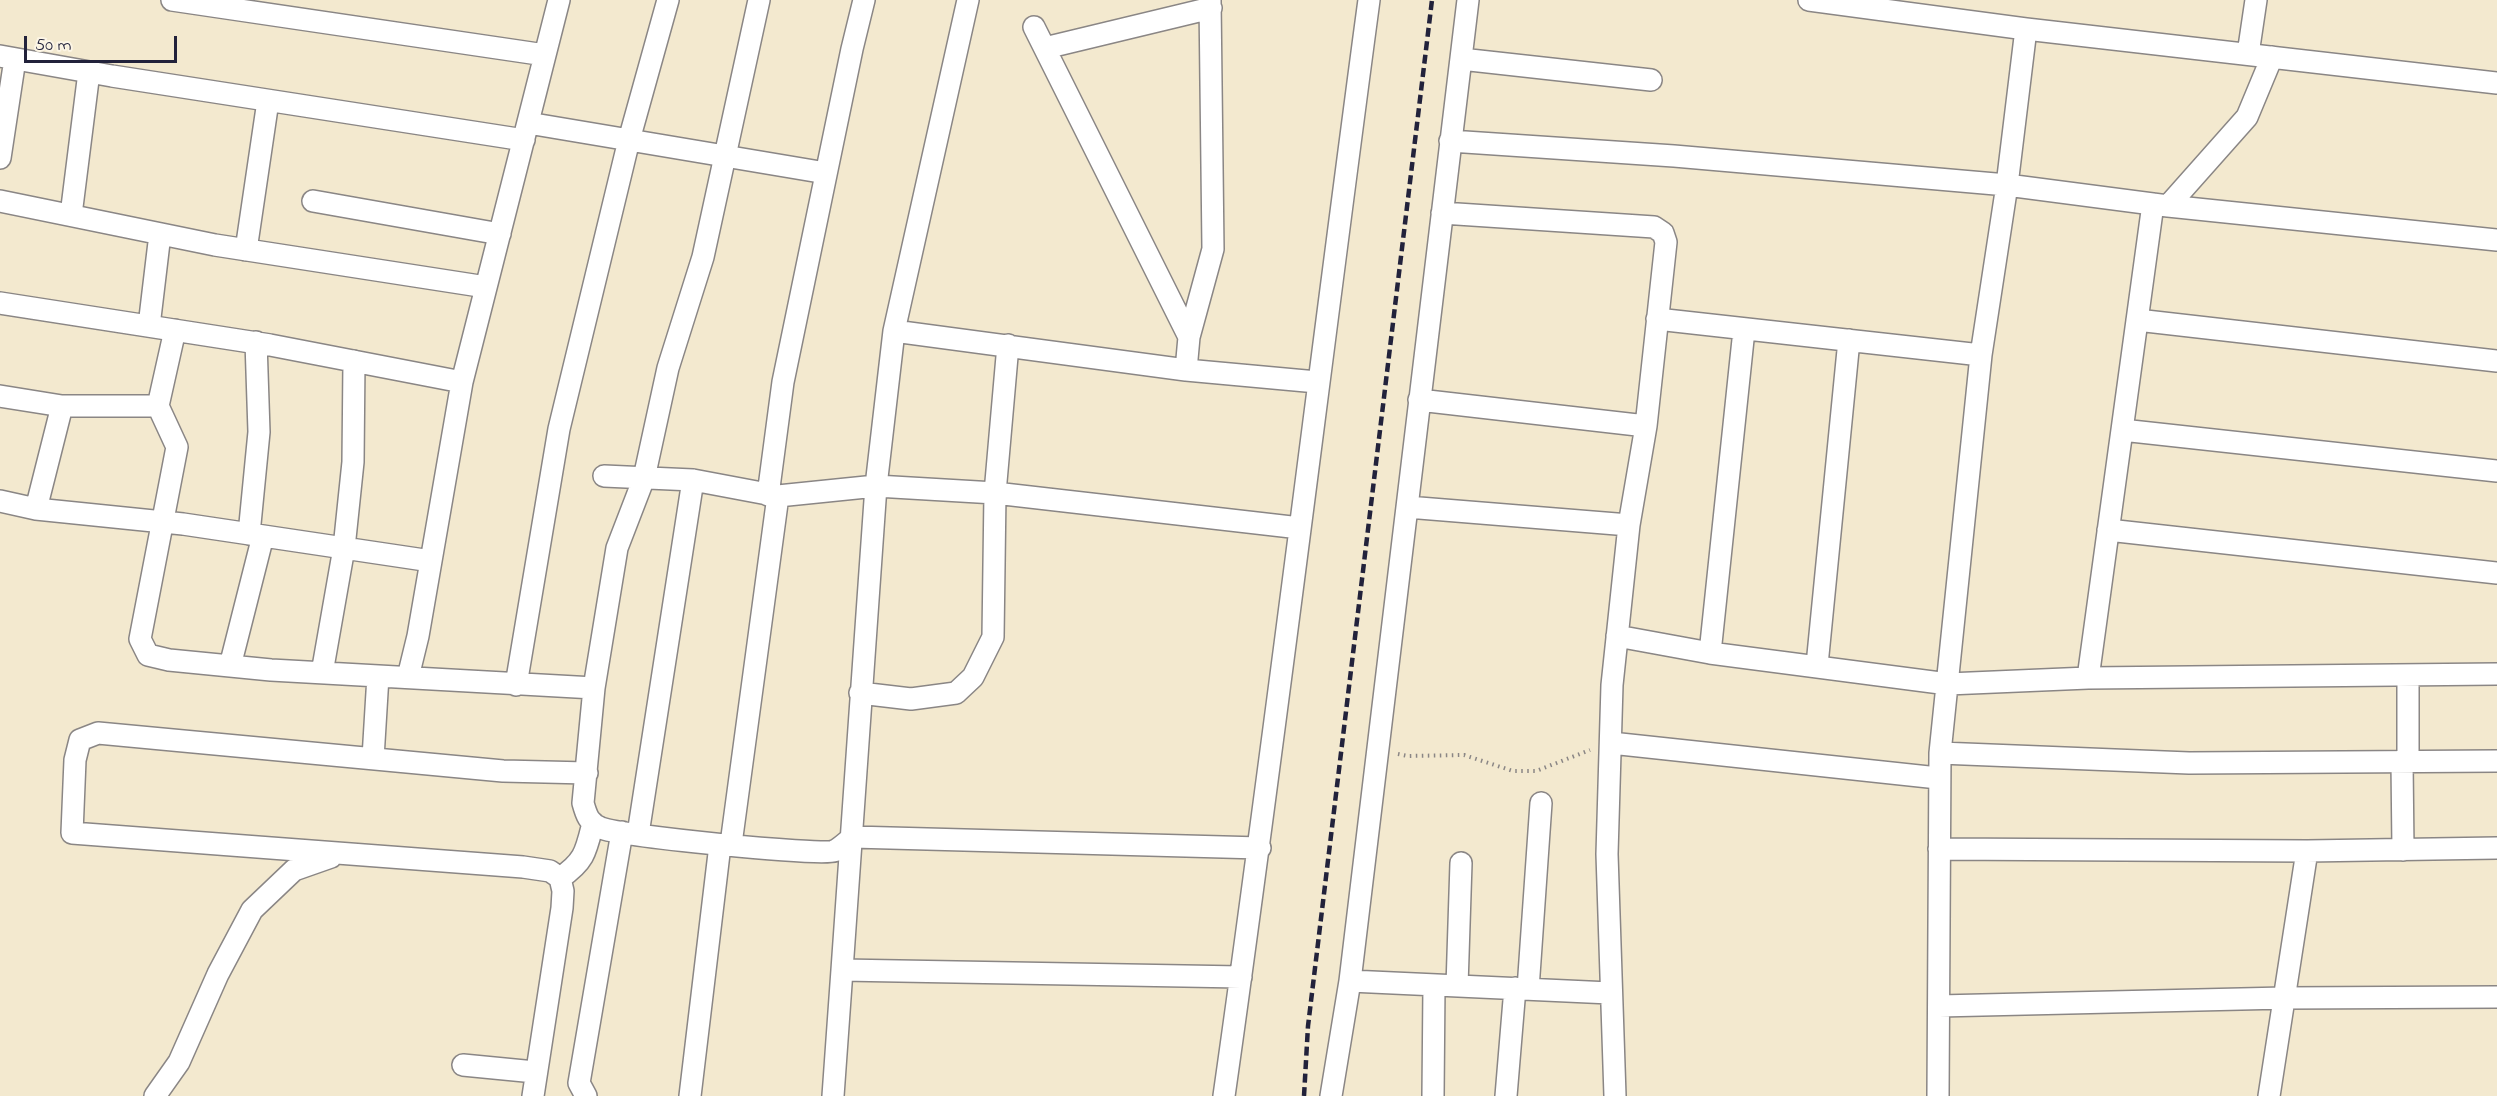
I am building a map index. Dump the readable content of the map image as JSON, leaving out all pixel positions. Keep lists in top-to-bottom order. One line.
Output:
{"scale_bar":"50 m"}
